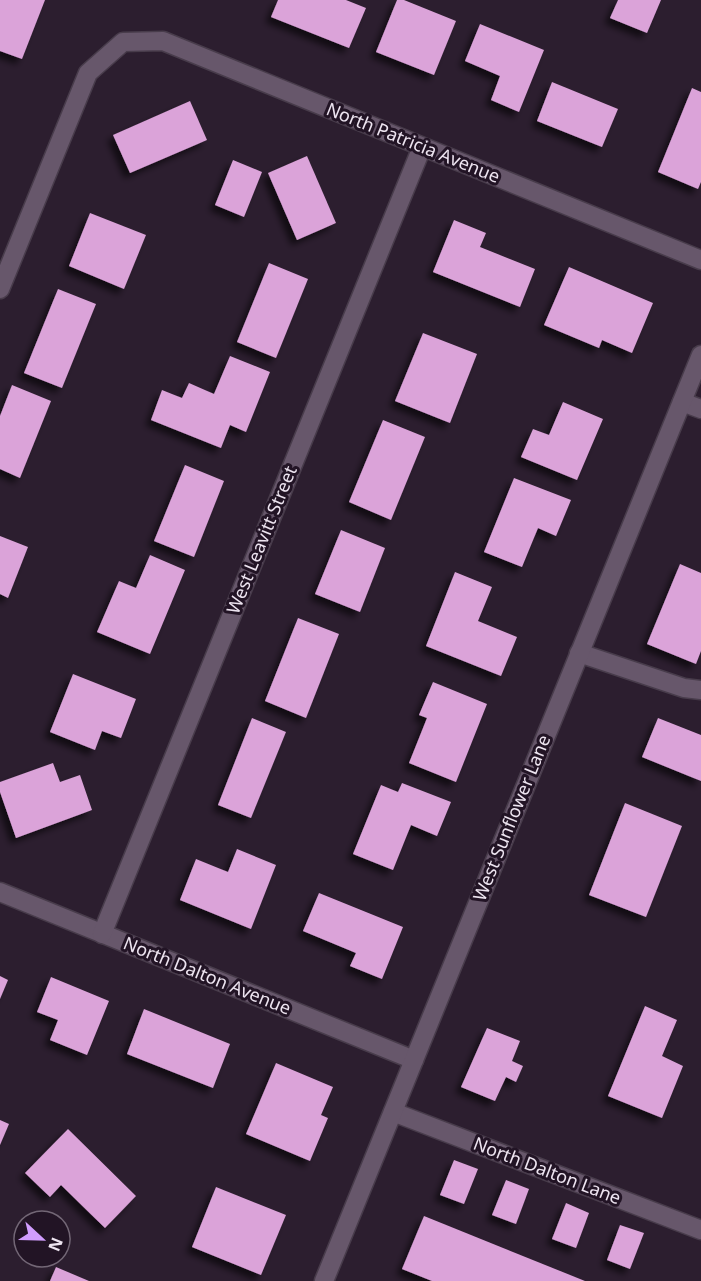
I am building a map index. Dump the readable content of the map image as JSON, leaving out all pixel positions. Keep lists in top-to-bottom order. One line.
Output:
{"streets":{"street":["North Patricia Avenue","West Leavitt Street","West Sunflower Lane","North Dalton Avenue","North Dalton Lane"]},"crossings":[["North Patricia Avenue","West Leavitt Street"],["West Leavitt Street","North Dalton Avenue"],["West Sunflower Lane","North Dalton Avenue"],["West Sunflower Lane","North Dalton Lane"]],"north":"right"}
